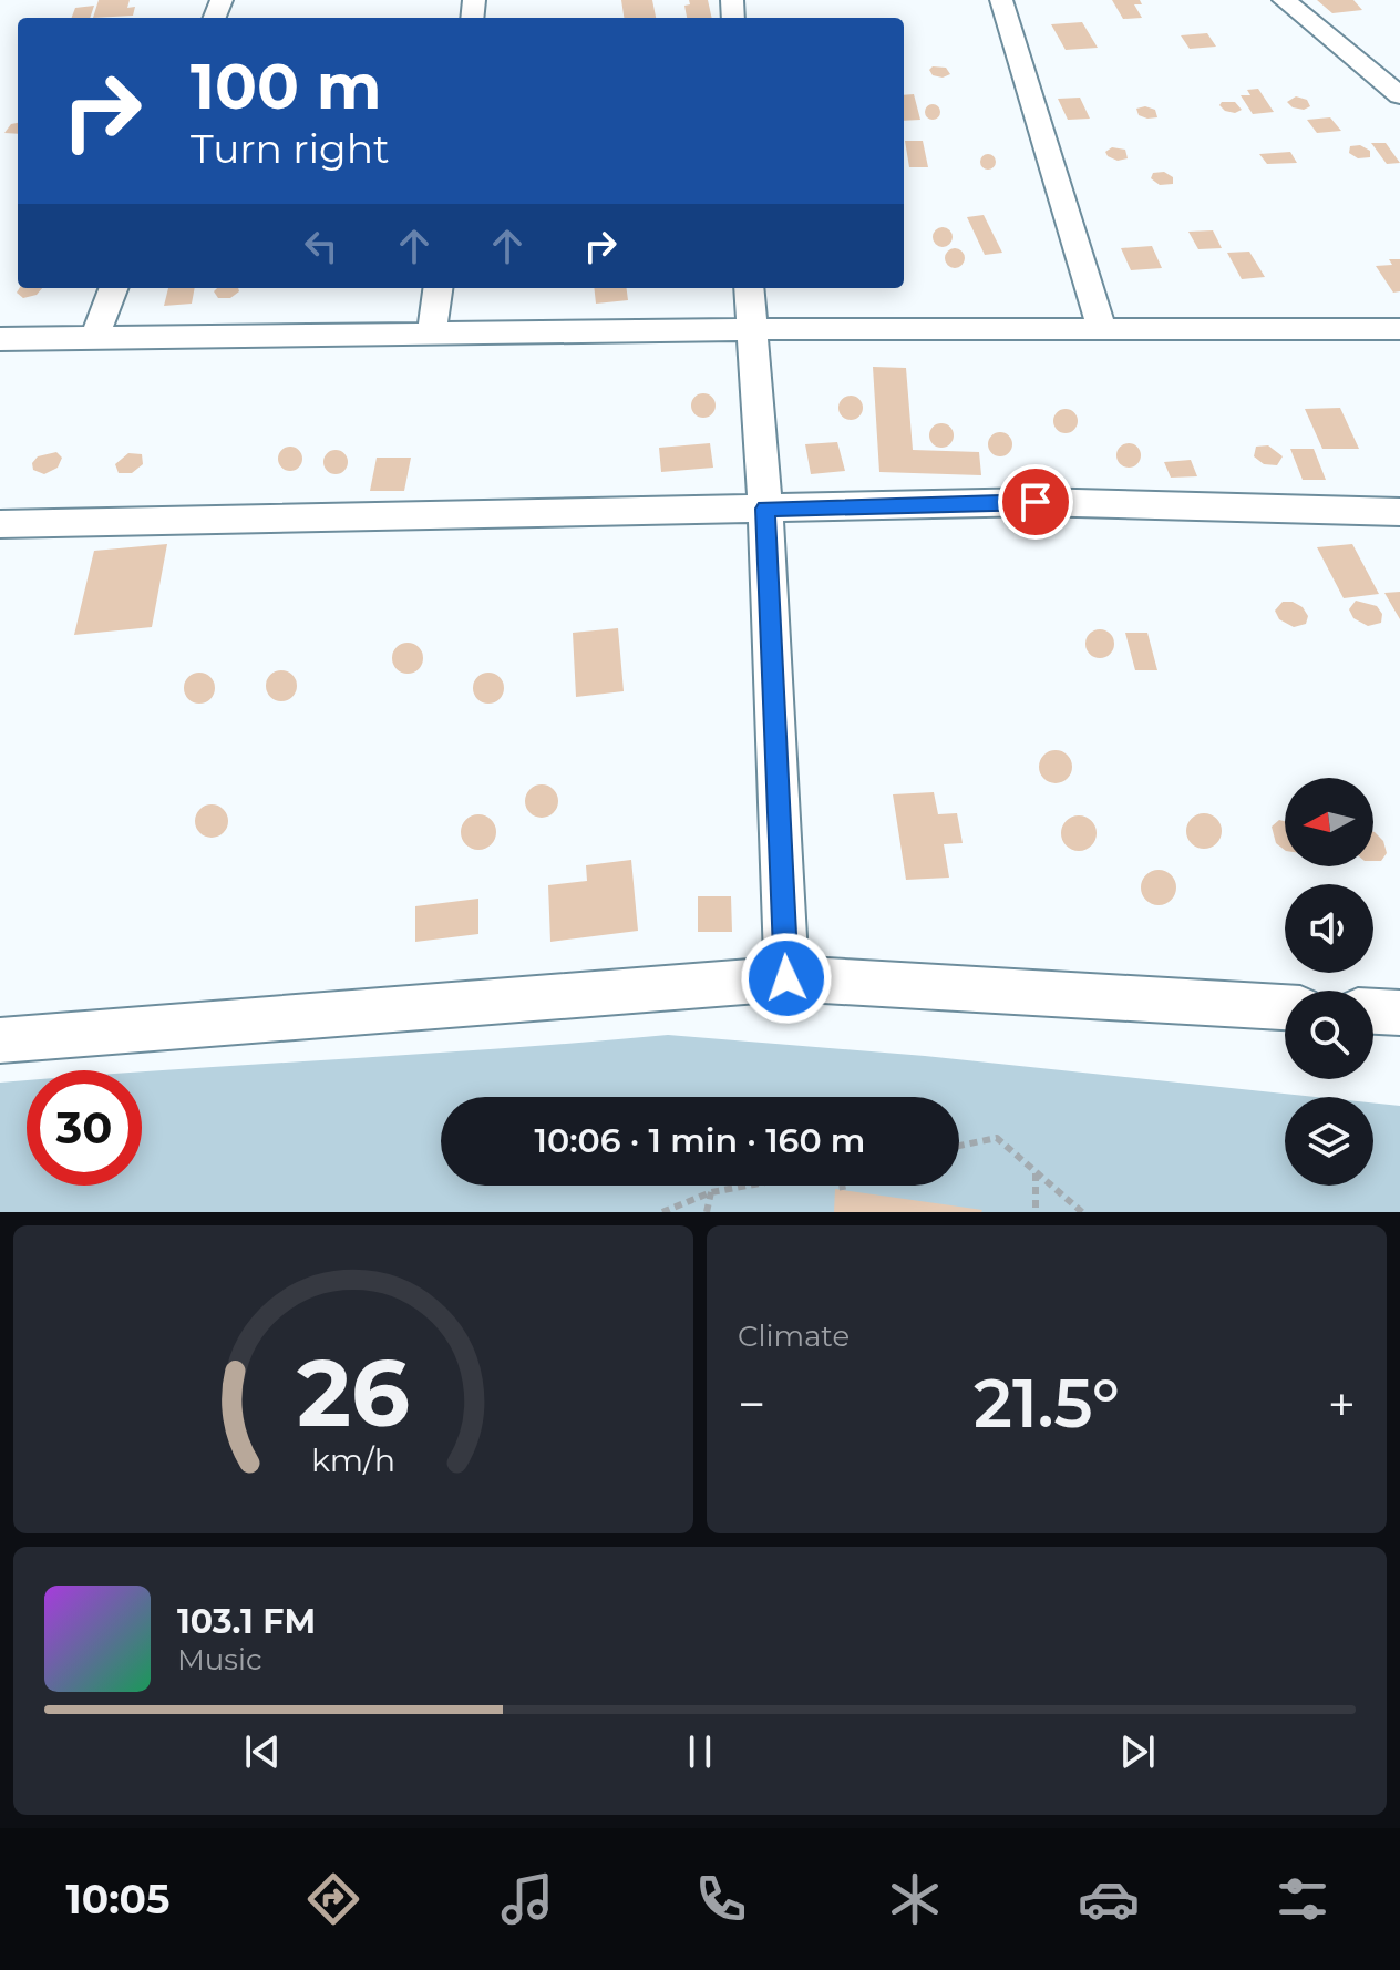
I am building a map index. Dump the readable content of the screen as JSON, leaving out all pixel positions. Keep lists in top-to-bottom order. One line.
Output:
{"north":"left","page":{"turn":["100 m","Turn right"],"limit":"30","trip":"10:06 · 1 min · 160 m","tile":"Climate","heat":["−","21.5°","+"],"song":["103.1 FM","Music"],"tabs":"10:05","gauge":["26","km/h"]}}
